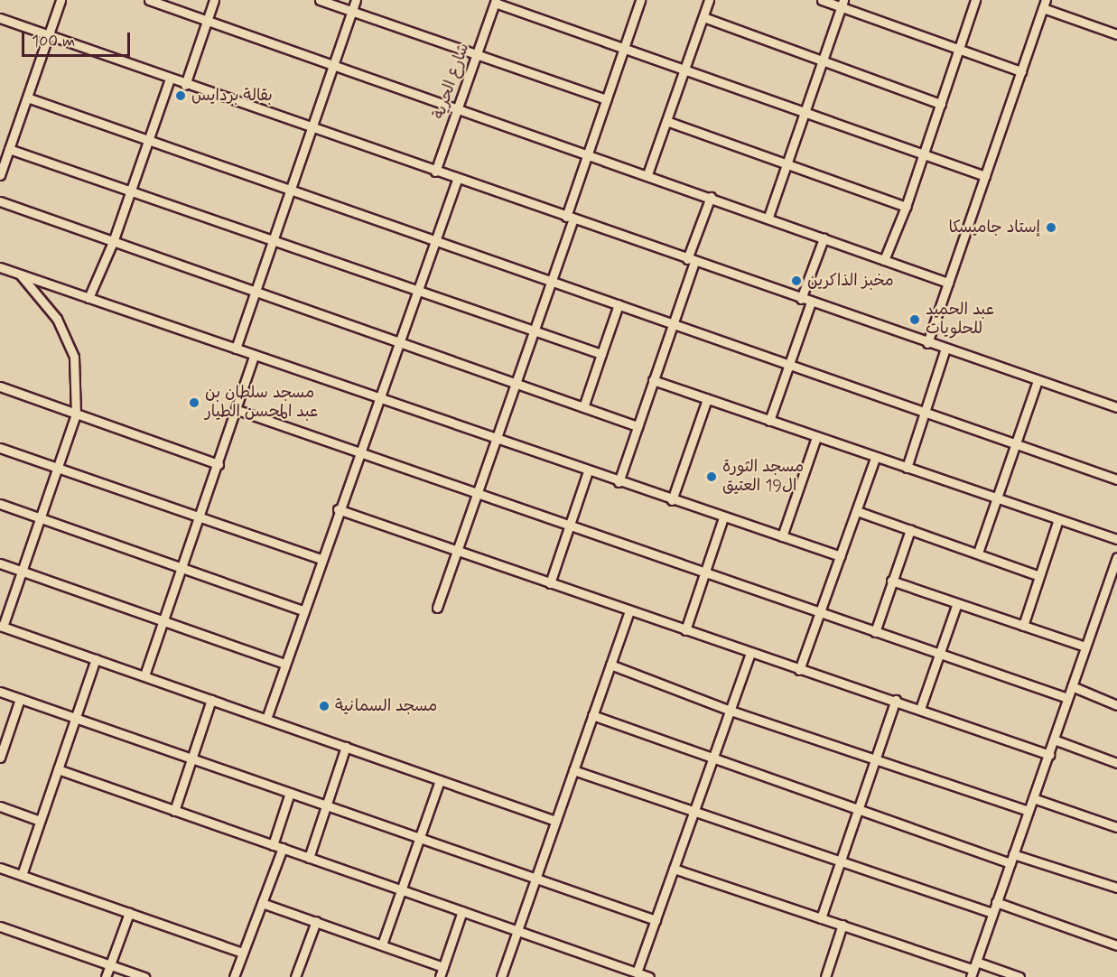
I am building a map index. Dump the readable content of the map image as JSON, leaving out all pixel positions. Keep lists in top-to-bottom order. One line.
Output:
{"streets":{"street":["شارع الحرية"]},"places":["بقالة بردايس","إستاد جاميسكا","مخبز الذاكرين","عبد الحميد للحلويات","مسجد سلطان بن عبد المحسن الطيار","مسجد الثورة ال19 العتيق","مسجد السمانية"],"scale_bar":"100 m"}
